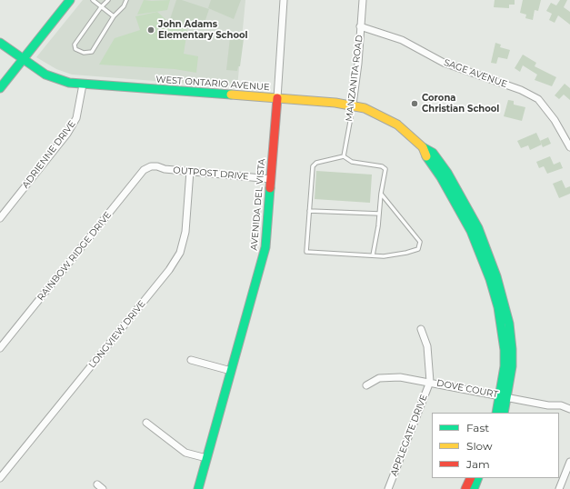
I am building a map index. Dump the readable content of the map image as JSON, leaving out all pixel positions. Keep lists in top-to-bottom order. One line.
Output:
{"streets":{"main road":["WEST ONTARIO AVENUE","AVENIDA DEL VISTA"],"street":["SAGE AVENUE","MANZANITA ROAD","ADRIENNE DRIVE","OUTPOST DRIVE","RAINBOW RIDGE DRIVE","LONGVIEW DRIVE","DOVE COURT","APPLEGATE DRIVE"]},"crossings":[["SAGE AVENUE","MANZANITA ROAD"],["MANZANITA ROAD","WEST ONTARIO AVENUE"],["WEST ONTARIO AVENUE","ADRIENNE DRIVE"],["WEST ONTARIO AVENUE","AVENIDA DEL VISTA"],["WEST ONTARIO AVENUE","DOVE COURT"],["OUTPOST DRIVE","AVENIDA DEL VISTA"],["OUTPOST DRIVE","RAINBOW RIDGE DRIVE"],["OUTPOST DRIVE","LONGVIEW DRIVE"],["DOVE COURT","APPLEGATE DRIVE"]],"places":["John Adams Elementary School","Corona Christian School"],"legend":["Fast","Slow","Jam"]}
